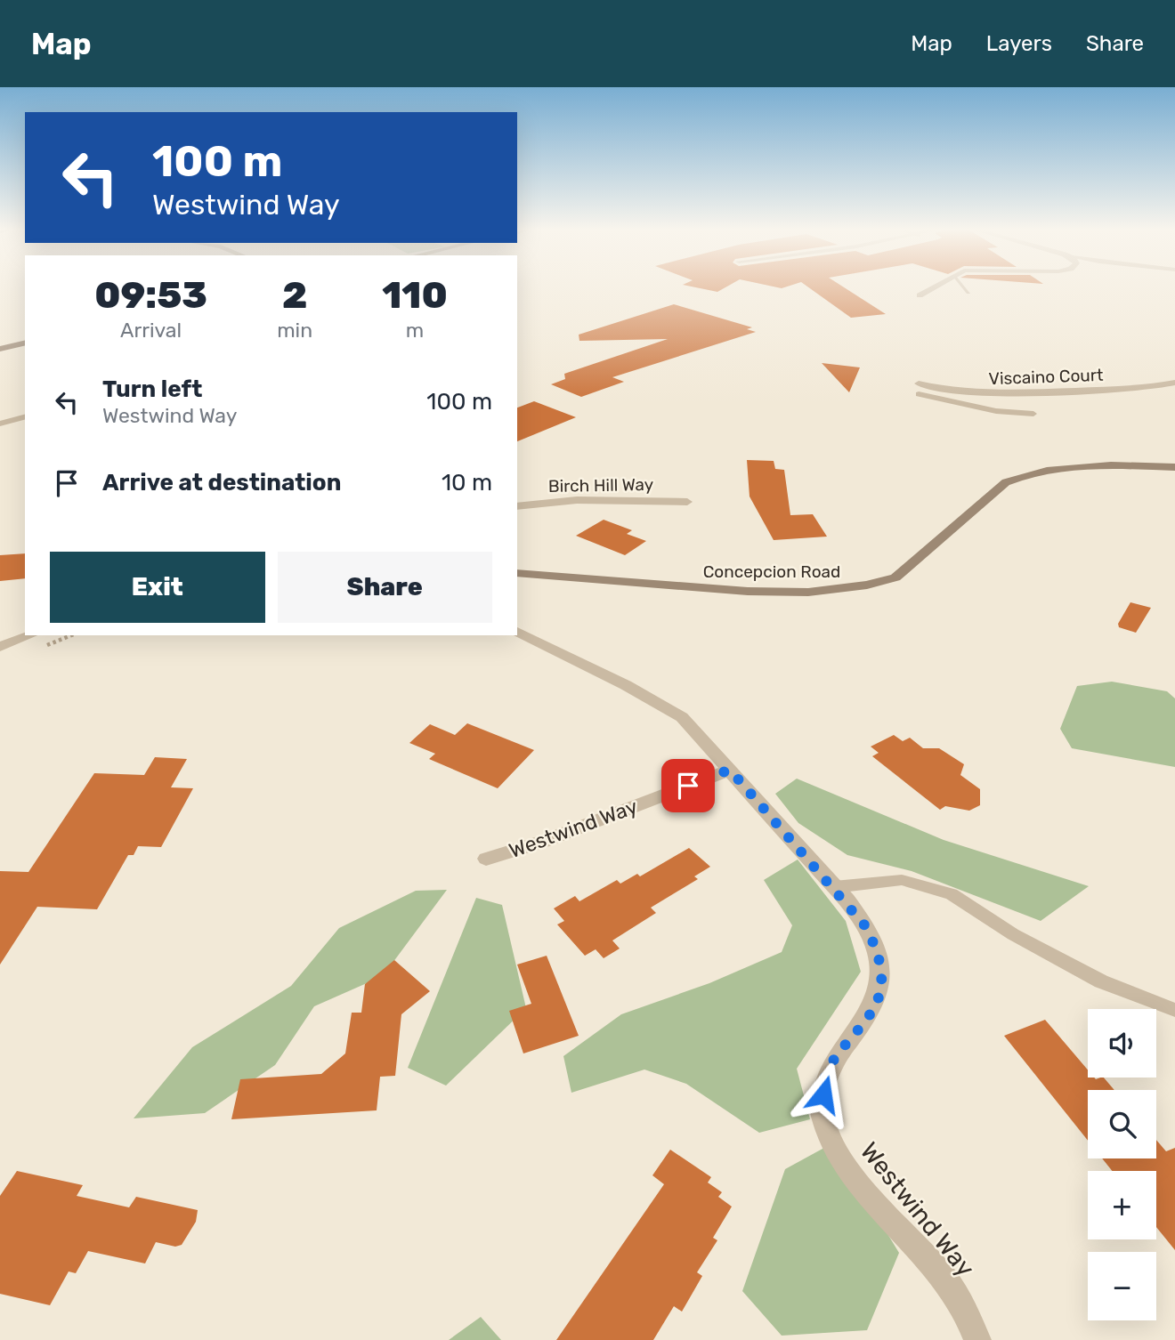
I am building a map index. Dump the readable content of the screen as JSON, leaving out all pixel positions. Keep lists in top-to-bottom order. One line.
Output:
{"streets":{"street":["Viscaino Court","Birch Hill Way","Concepcion Road","Westwind Way"]},"page":{"header":"Map","nav":["Map","Layers","Share"],"turn":["100 m","Westwind Way"],"eta":["09:53","Arrival","2","min","110","m"],"list":[{"name":"Turn left","note":"Westwind Way","value":"100 m"},{"name":"Arrive at destination","value":"10 m"}],"buttons":["Exit","Share"],"map_buttons":["+","−"]}}
